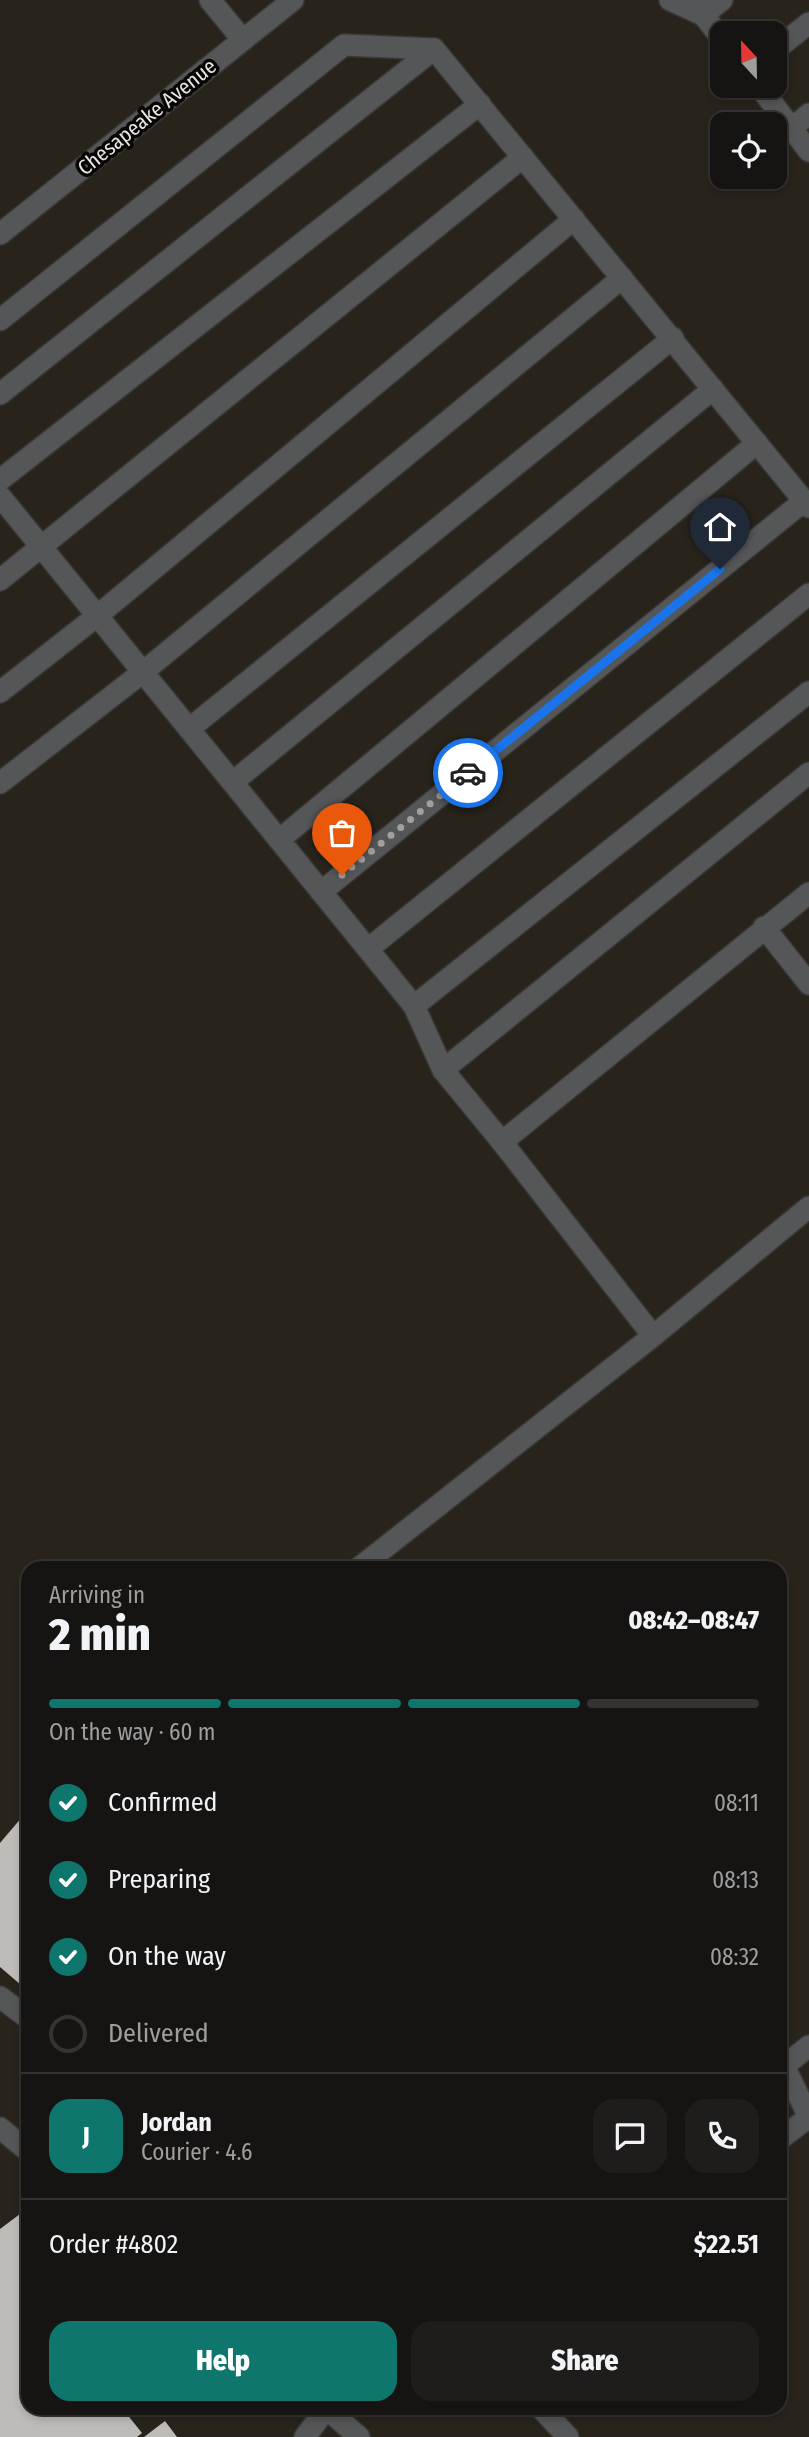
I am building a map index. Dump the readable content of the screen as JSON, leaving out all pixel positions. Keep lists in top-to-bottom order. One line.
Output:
{"streets":{"street":["Chesapeake Avenue"]},"north":"top","page":{"heading":["2 min","Arriving in","08:42–08:47"],"panel":["Jordan","Courier · 4.6","Order #4802","$22.51"],"bar":"On the way · 60 m","list":[["Confirmed","08:11"],["Preparing","08:13"],["On the way","08:32"],"Delivered"],"round":"J","buttons":["Help","Share"]}}
